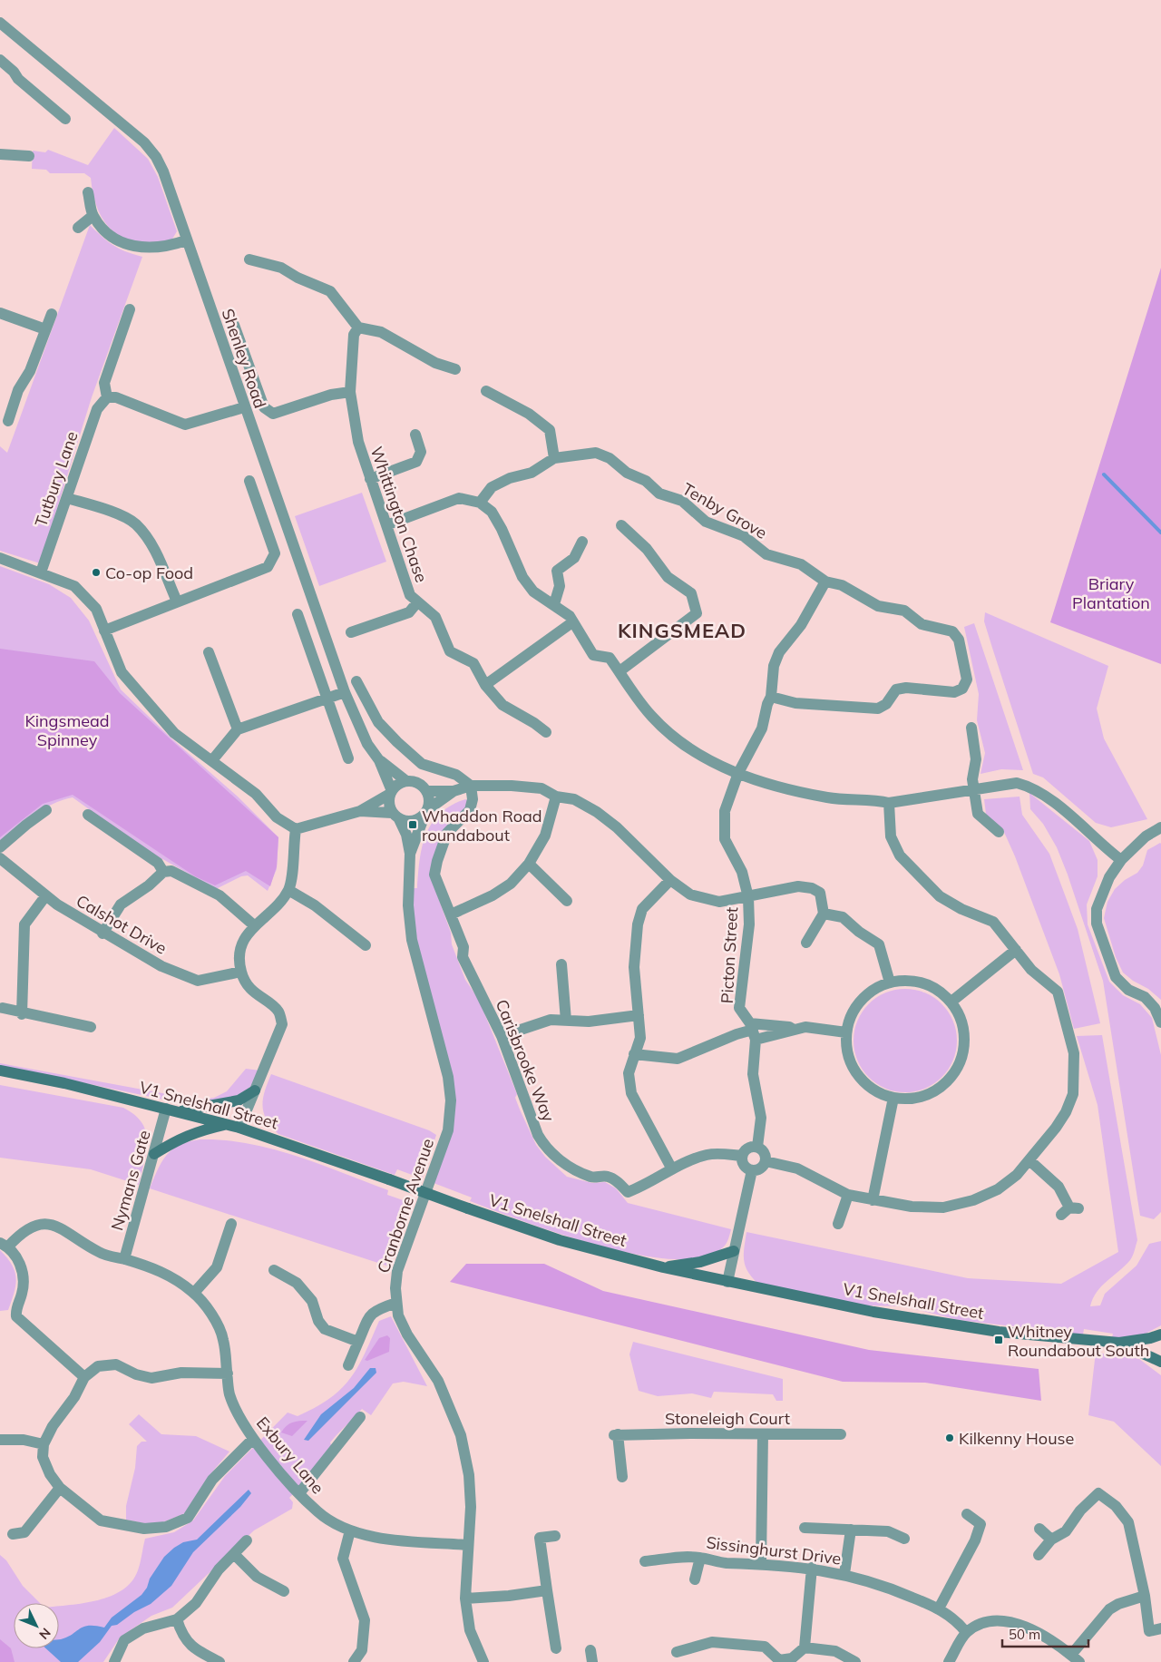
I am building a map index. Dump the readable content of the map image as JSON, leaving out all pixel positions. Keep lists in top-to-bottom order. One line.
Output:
{"streets":{"street":["Shenley Road","Tutbury Lane","Tenby Grove","Whittington Chase","Calshot Drive","Picton Street","Carisbrooke Way","V1 Snelshall Street","Nymans Gate","Cranborne Avenue","Stoneleigh Court","Exbury Lane","Sissinghurst Drive"]},"crossings":[["Shenley Road","Cranborne Avenue"],["Tenby Grove","Picton Street"],["V1 Snelshall Street","Nymans Gate"],["Nymans Gate","Exbury Lane"],["Cranborne Avenue","Exbury Lane"]],"districts":["KINGSMEAD"],"parks":["Briary Plantation","Kingsmead Spinney"],"places":{"other":["Co-op Food","Kilkenny House"],"transit":["Whaddon Road roundabout","Whitney Roundabout South"]},"scale_bar":"50 m","north":"bottom right"}
